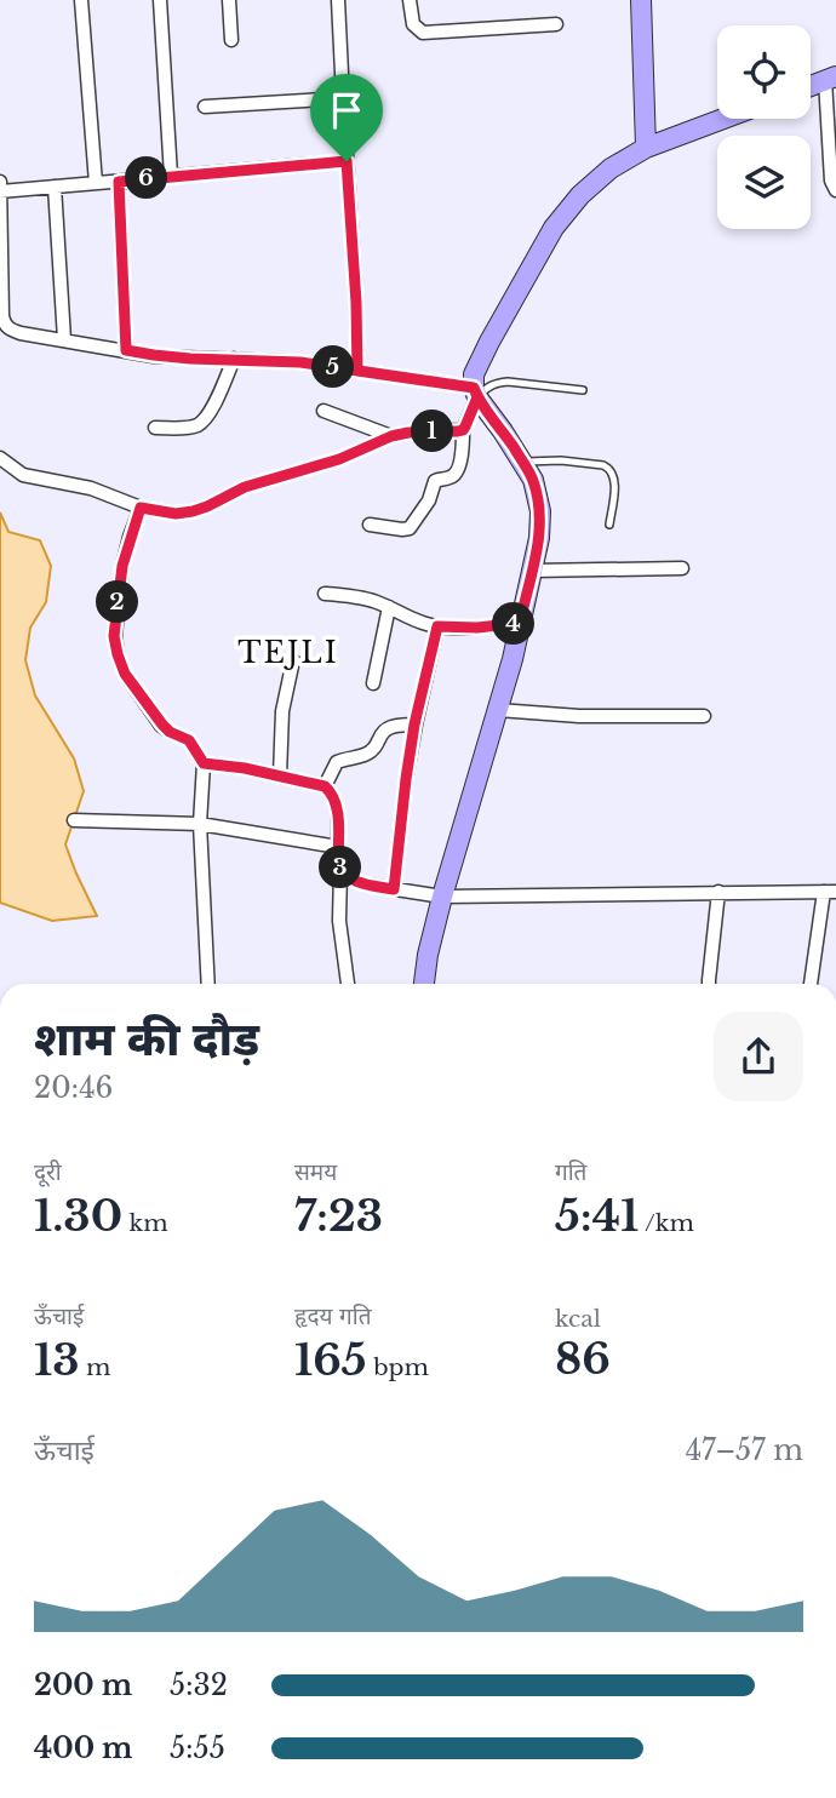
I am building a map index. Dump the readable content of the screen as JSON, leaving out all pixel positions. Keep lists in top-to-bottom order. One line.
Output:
{"districts":["TEJLI"],"page":{"pins":["6","5","1","2","4","3"],"heading":["शाम की दौड़","20:46"],"stats":[["दूरी","1.30 km"],["समय","7:23"],["गति","5:41 /km"],["ऊँचाई","13 m"],["हृदय गति","165 bpm"],["kcal","86"]],"chart":["ऊँचाई","47–57 m"],"list":[{"name":"200 m","note":"5:32"},{"name":"400 m","note":"5:55"}]}}
